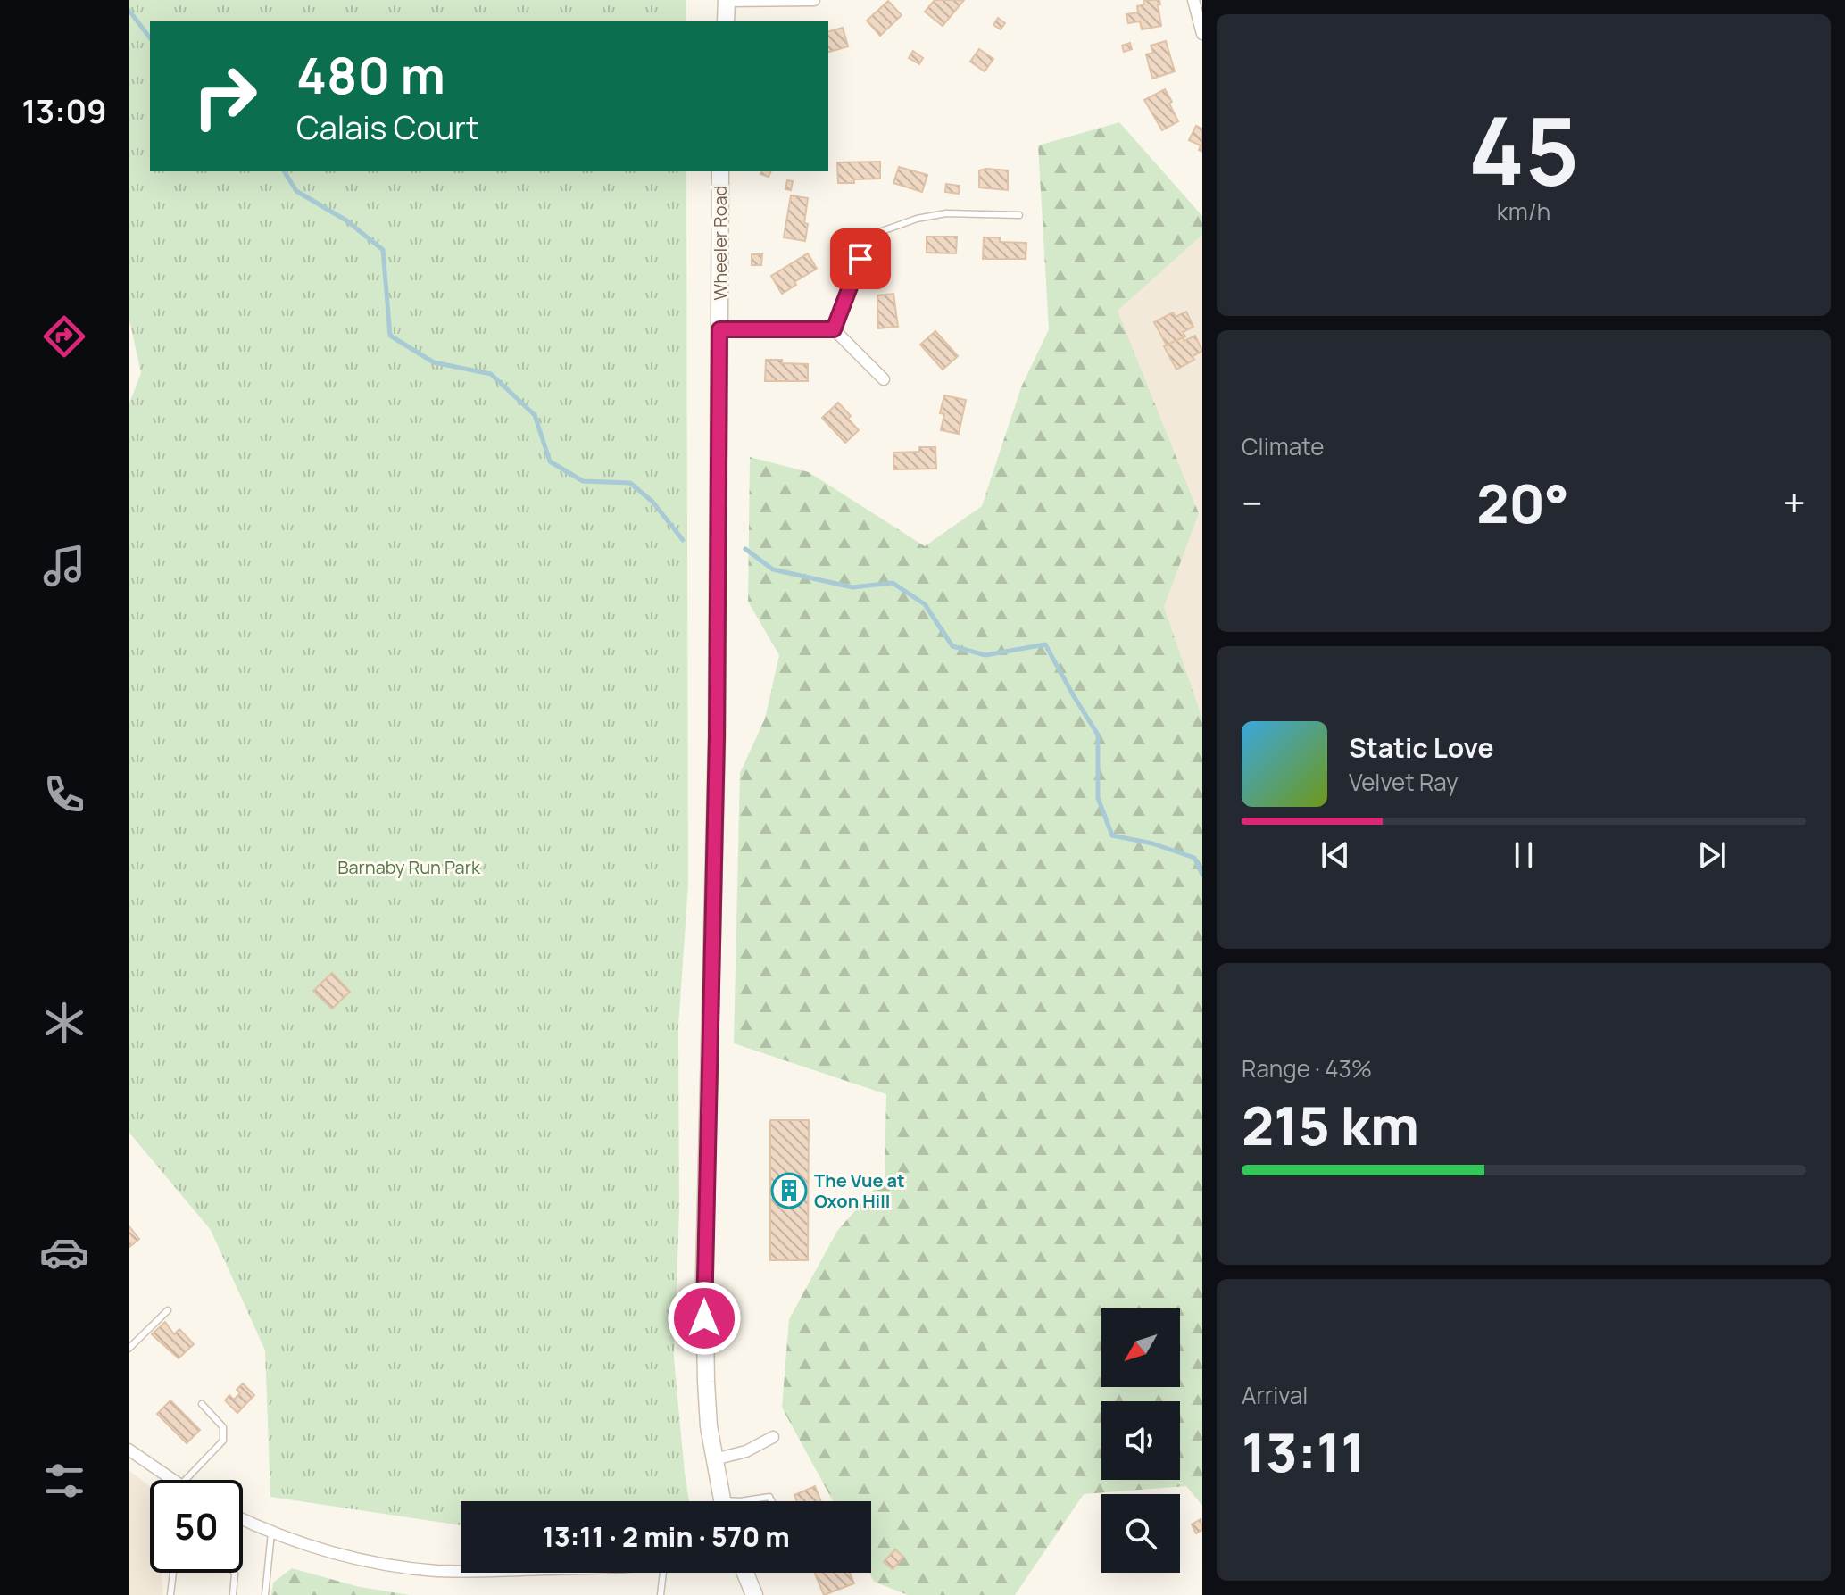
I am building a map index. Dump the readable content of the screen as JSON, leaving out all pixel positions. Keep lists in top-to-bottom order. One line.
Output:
{"streets":{"main road":["Wheeler Road"]},"parks":["Barnaby Run Park"],"places":{"building":["The Vue at Oxon Hill"]},"north":"bottom left","page":{"tabs":"13:09","tile":[["45","km/h"],"Climate",["Range · 43%","215 km"],["Arrival","13:11"]],"turn":["480 m","Calais Court"],"heat":["−","20°","+"],"song":["Static Love","Velvet Ray"],"limit":"50","trip":"13:11 · 2 min · 570 m"}}
